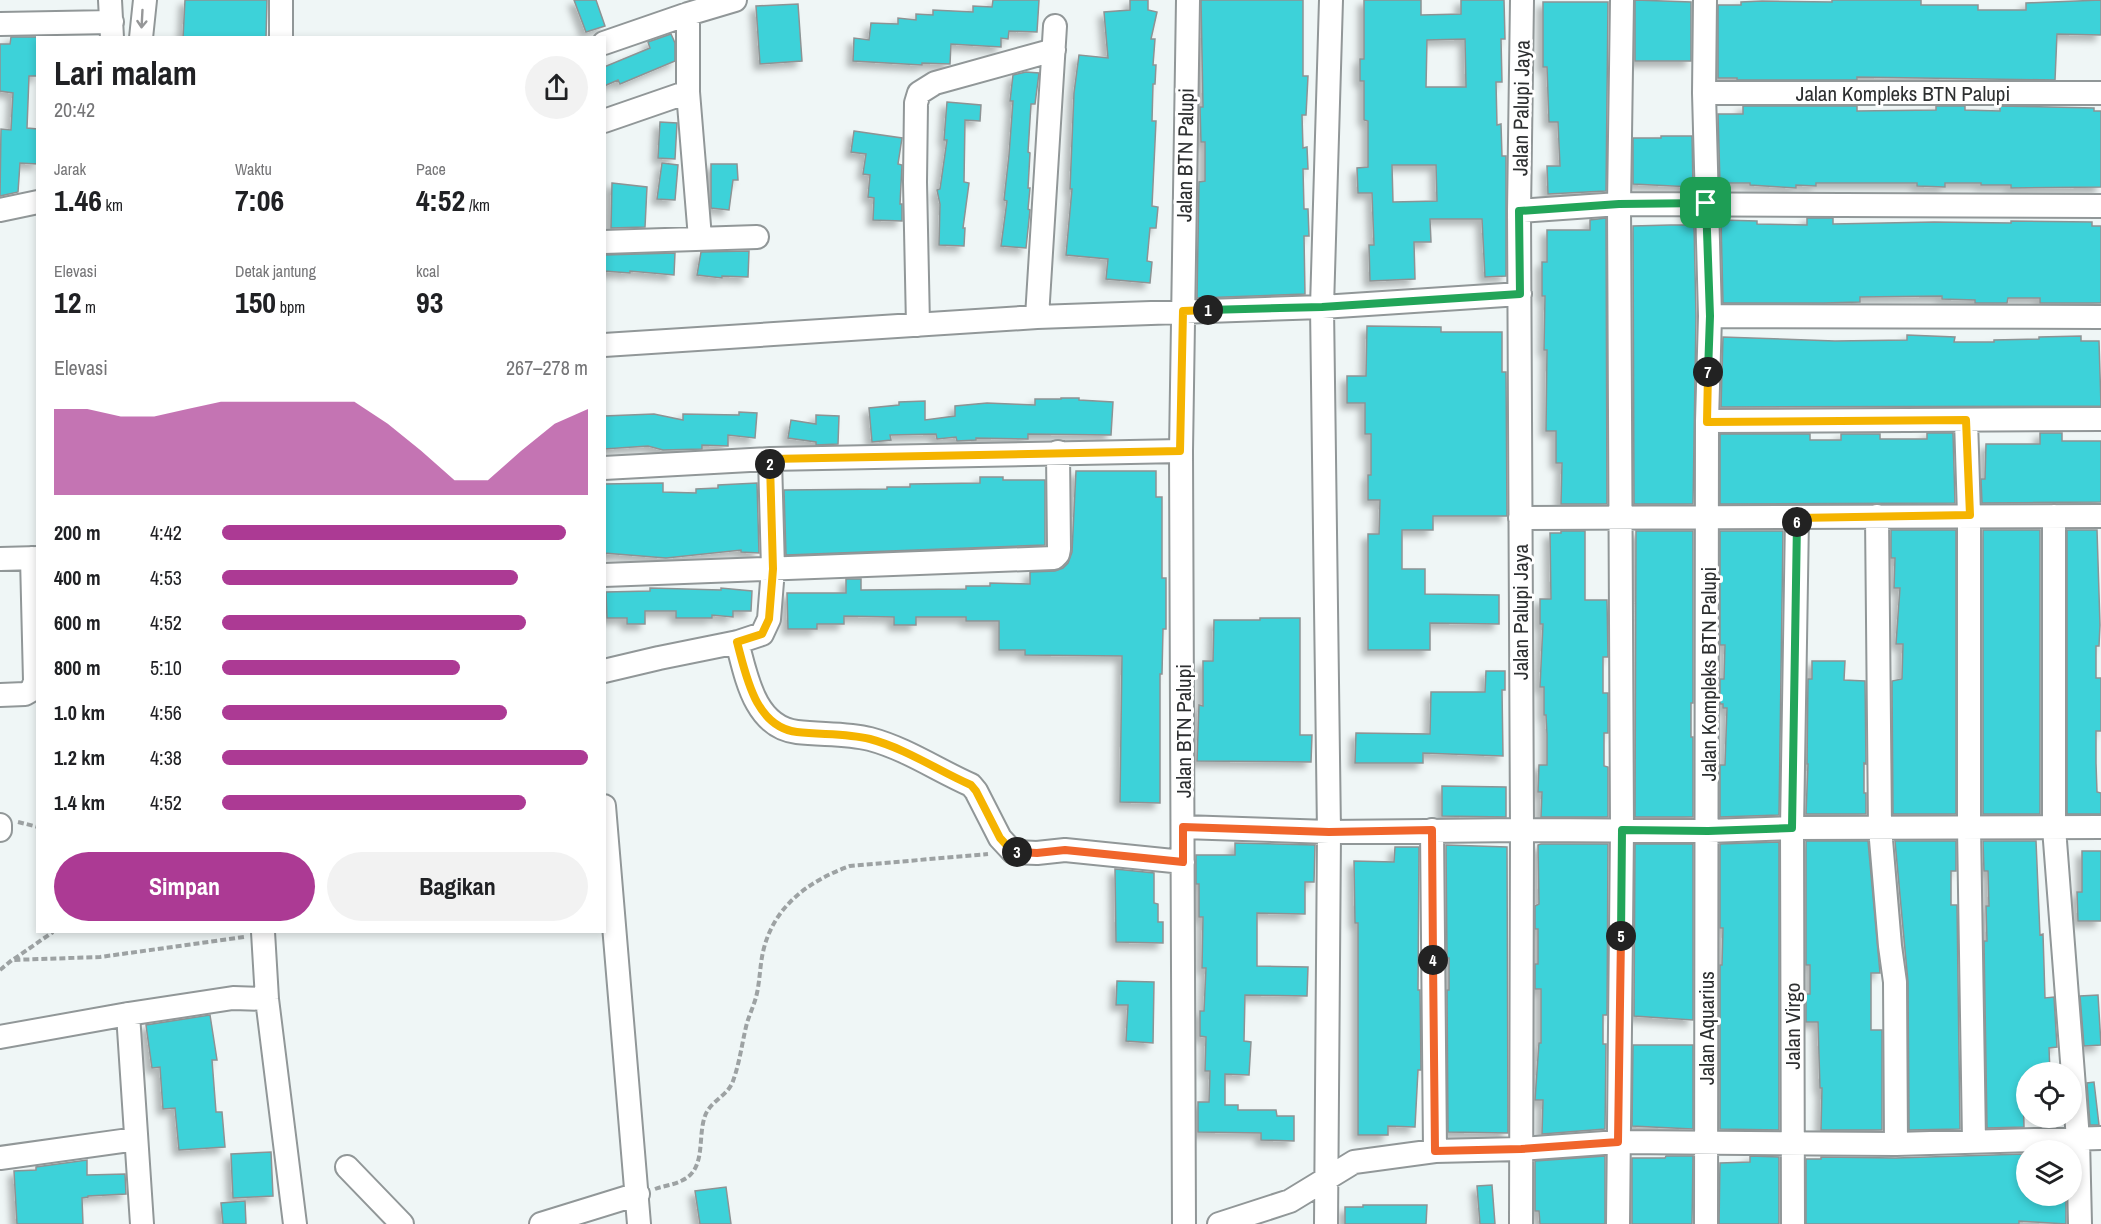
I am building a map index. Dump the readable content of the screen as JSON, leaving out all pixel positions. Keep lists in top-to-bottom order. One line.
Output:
{"streets":{"street":["Jalan Kompleks BTN Palupi","Jalan Palupi Jaya","Jalan BTN Palupi","Jalan Virgo","Jalan Aquarius"]},"crossings":[["Jalan Kompleks BTN Palupi","Jalan Aquarius"]],"page":{"heading":["Lari malam","20:42"],"stats":[["Jarak","1.46 km"],["Waktu","7:06"],["Pace","4:52 /km"],["Elevasi","12 m"],["Detak jantung","150 bpm"],["kcal","93"]],"pins":["1","7","2","6","3","5","4"],"chart":["Elevasi","267–278 m"],"list":[{"name":"200 m","note":"4:42"},{"name":"400 m","note":"4:53"},{"name":"600 m","note":"4:52"},{"name":"800 m","note":"5:10"},{"name":"1.0 km","note":"4:56"},{"name":"1.2 km","note":"4:38"},{"name":"1.4 km","note":"4:52"}],"buttons":["Simpan","Bagikan"]}}
